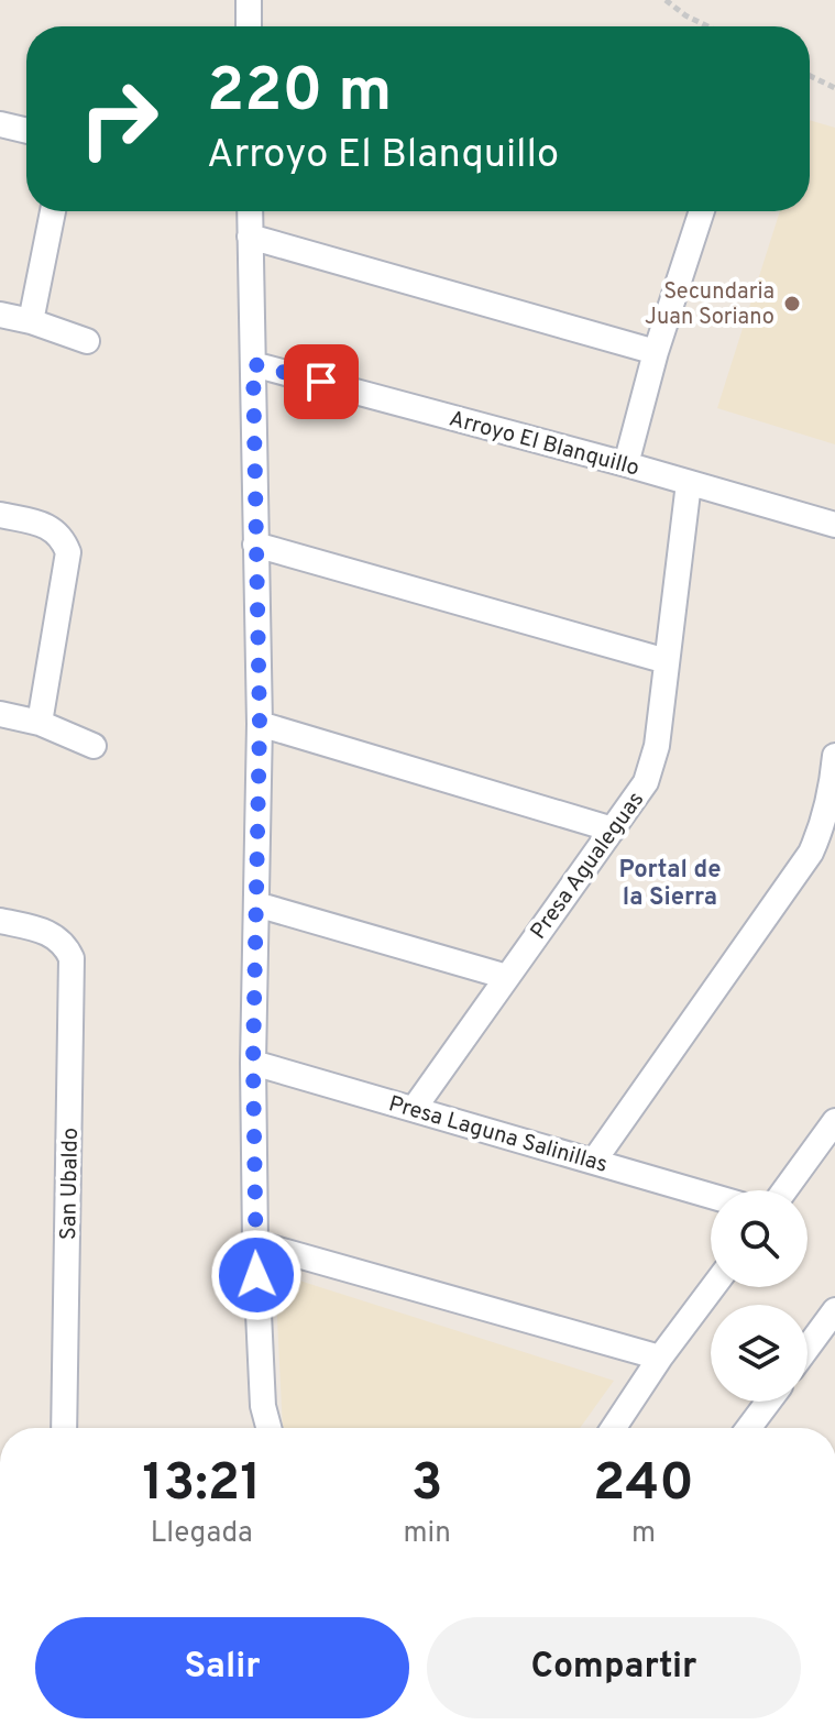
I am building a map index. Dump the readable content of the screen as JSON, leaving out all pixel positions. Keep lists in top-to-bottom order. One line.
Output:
{"streets":{"street":["Arroyo El Blanquillo","Presa Agualeguas","Presa Laguna Salinillas","San Ubaldo"]},"crossings":[["Arroyo El Blanquillo","Presa Agualeguas"],["Presa Agualeguas","Presa Laguna Salinillas"]],"districts":["Portal de la Sierra"],"places":["Secundaria Juan Soriano"],"page":{"turn":["220 m","Arroyo El Blanquillo"],"eta":["13:21","Llegada","3","min","240","m"],"buttons":["Salir","Compartir"]}}
